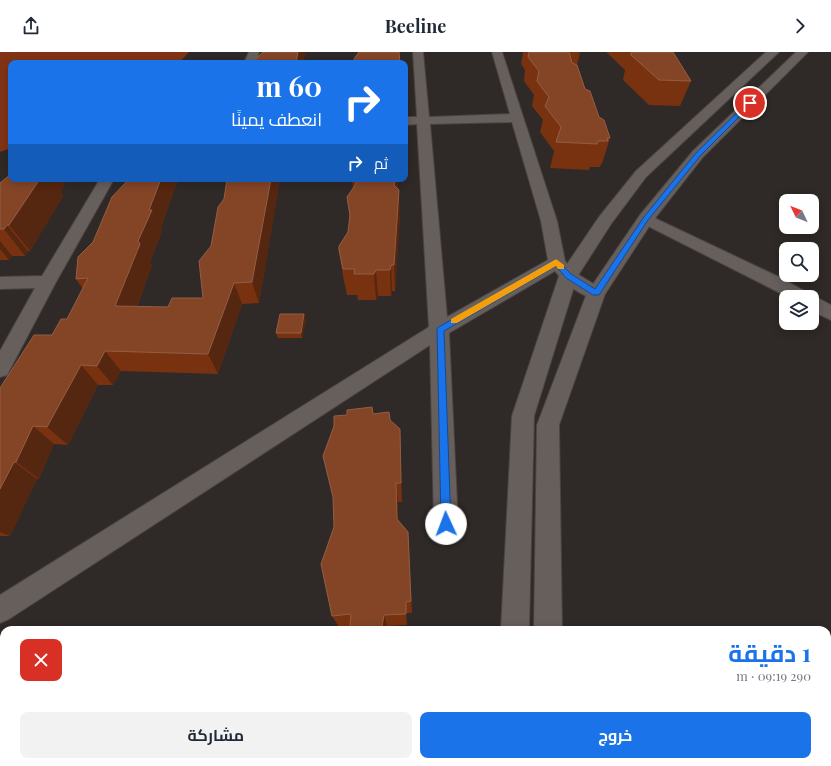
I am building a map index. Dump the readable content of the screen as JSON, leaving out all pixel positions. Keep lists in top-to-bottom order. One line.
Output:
{"north":"top left","page":{"header":"Beeline","turn":["60 m","انعطف يمينًا"],"then":"ثم","heading":["1 دقيقة","290 m · 09:19"],"buttons":["خروج","مشاركة"]}}
